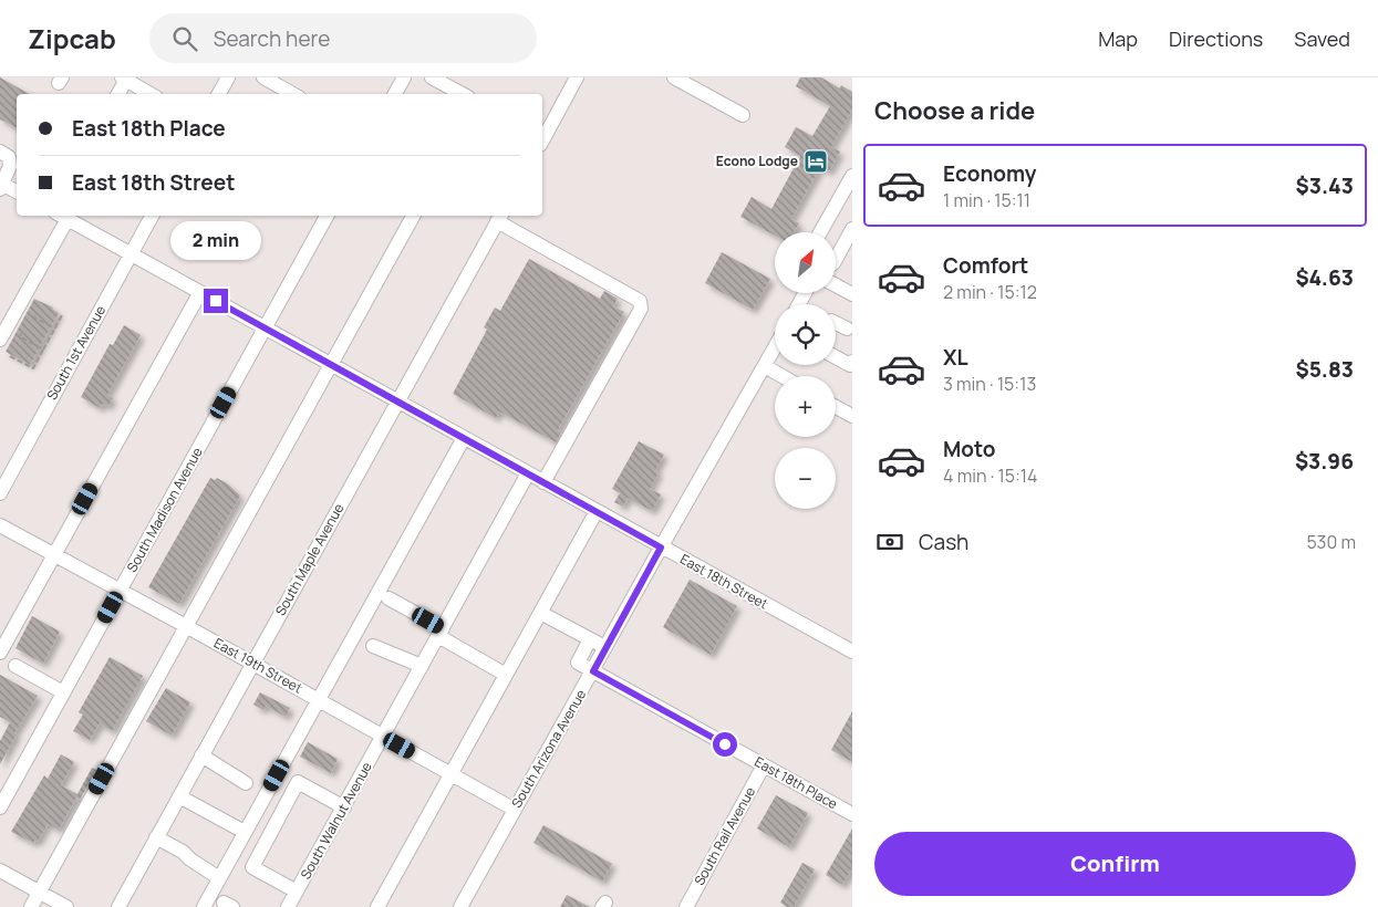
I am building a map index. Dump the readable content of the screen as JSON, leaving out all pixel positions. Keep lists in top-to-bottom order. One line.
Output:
{"streets":{"street":["South 1st Avenue","South Madison Avenue","South Maple Avenue","East 18th Street","East 19th Street","South Arizona Avenue","East 18th Place","South Walnut Avenue","South Rail Avenue"]},"crossings":[["South 1st Avenue","East 18th Street"],["South Madison Avenue","East 18th Street"],["South Madison Avenue","East 19th Street"],["South Maple Avenue","East 18th Street"],["South Maple Avenue","East 19th Street"],["East 18th Street","South Arizona Avenue"],["East 18th Street","South Walnut Avenue"],["East 19th Street","South Arizona Avenue"],["East 19th Street","South Walnut Avenue"],["South Arizona Avenue","East 18th Place"],["East 18th Place","South Rail Avenue"]],"places":{"hotel":["Econo Lodge"]},"north":"top right","page":{"header":"Zipcab","search":"Search here","nav":["Map","Directions","Saved"],"heading":"Choose a ride","banner":["East 18th Place","East 18th Street"],"list":[{"name":"Economy","note":"1 min · 15:11","value":"$3.43"},{"name":"Comfort","note":"2 min · 15:12","value":"$4.63"},{"name":"XL","note":"3 min · 15:13","value":"$5.83"},{"name":"Moto","note":"4 min · 15:14","value":"$3.96"}],"bubble":"2 min","map_buttons":["+","−"],"pay":["Cash","530 m"],"buttons":"Confirm"}}
